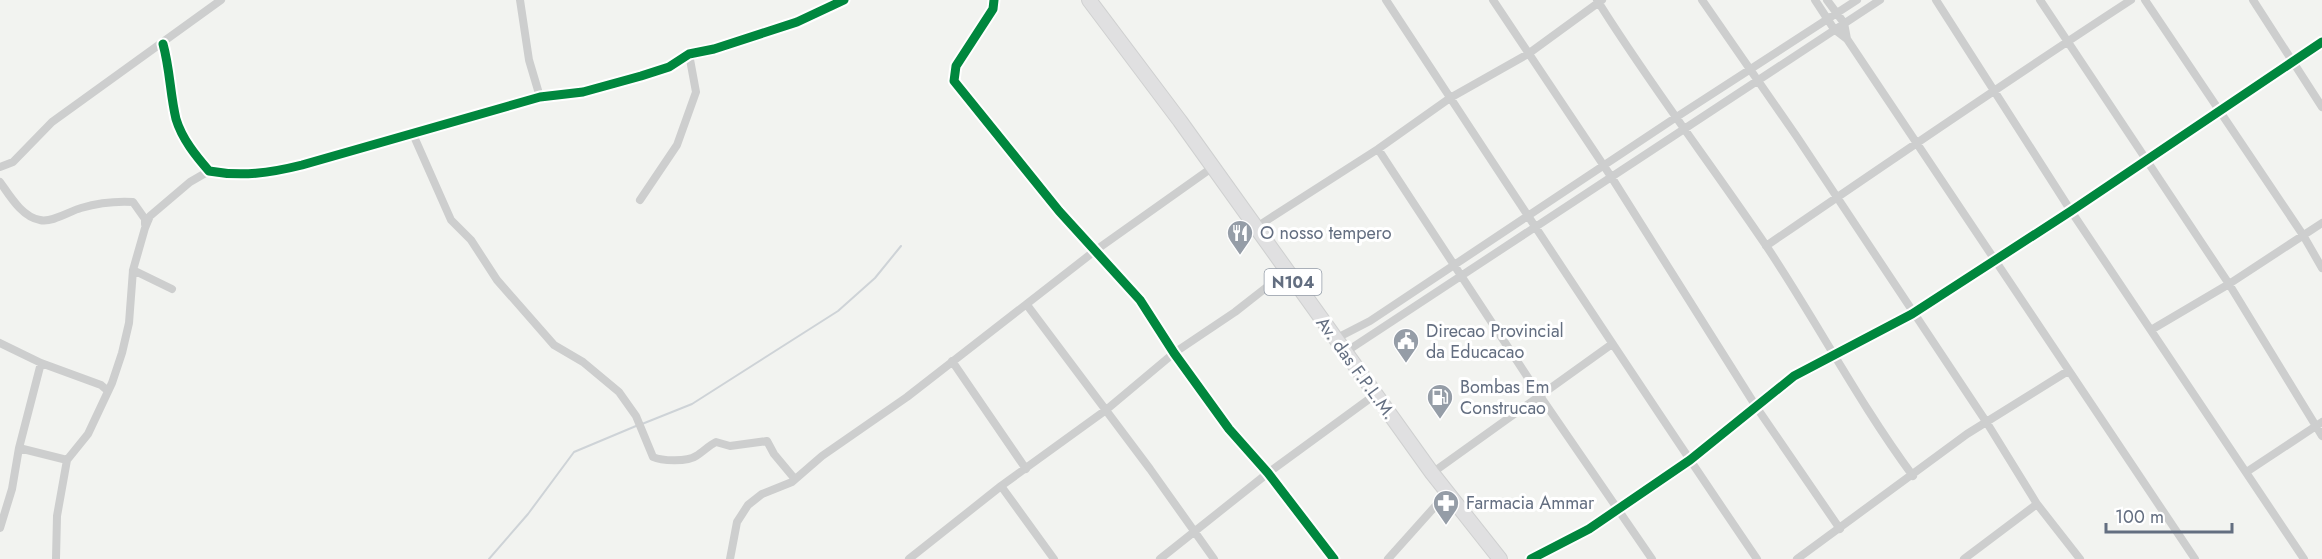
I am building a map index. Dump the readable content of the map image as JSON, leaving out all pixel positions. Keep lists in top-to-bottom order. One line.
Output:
{"streets":{"main road":["N104","Av. das F.P.L.M."]},"places":{"restaurant":["O nosso tempero"],"public building":["Direcao Provincial da Educacao"],"fuel station":["Bombas Em Construcao"],"pharmacy":["Farmacia Ammar"]},"scale_bar":"100 m"}
